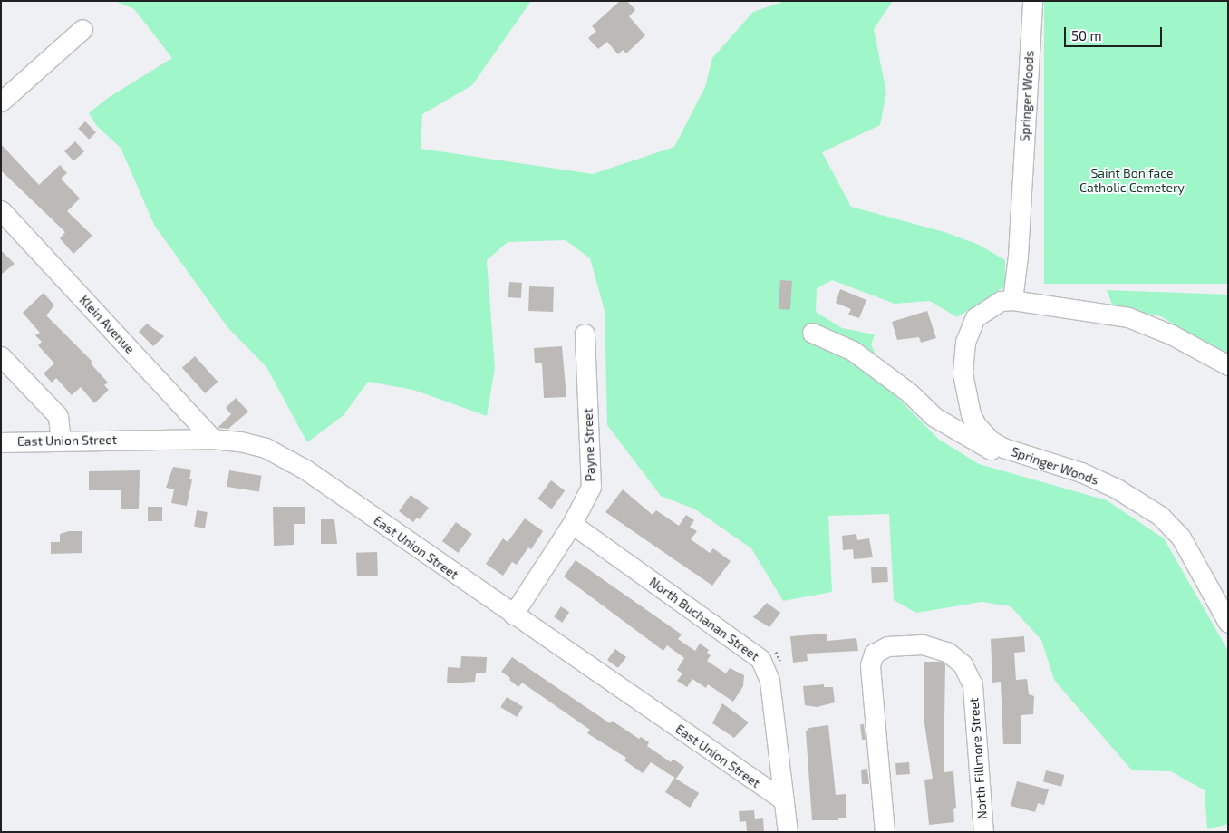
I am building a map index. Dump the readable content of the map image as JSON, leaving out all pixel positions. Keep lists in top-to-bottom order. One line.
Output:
{"streets":{"street":["Springer Woods","Klein Avenue","East Union Street","Payne Street","North Buchanan Street","North Fillmore Street"]},"crossings":[["Klein Avenue","East Union Street"],["East Union Street","Payne Street"],["East Union Street","North Buchanan Street"],["Payne Street","North Buchanan Street"]],"parks":["Saint Boniface Catholic Cemetery"],"scale_bar":"50 m"}
